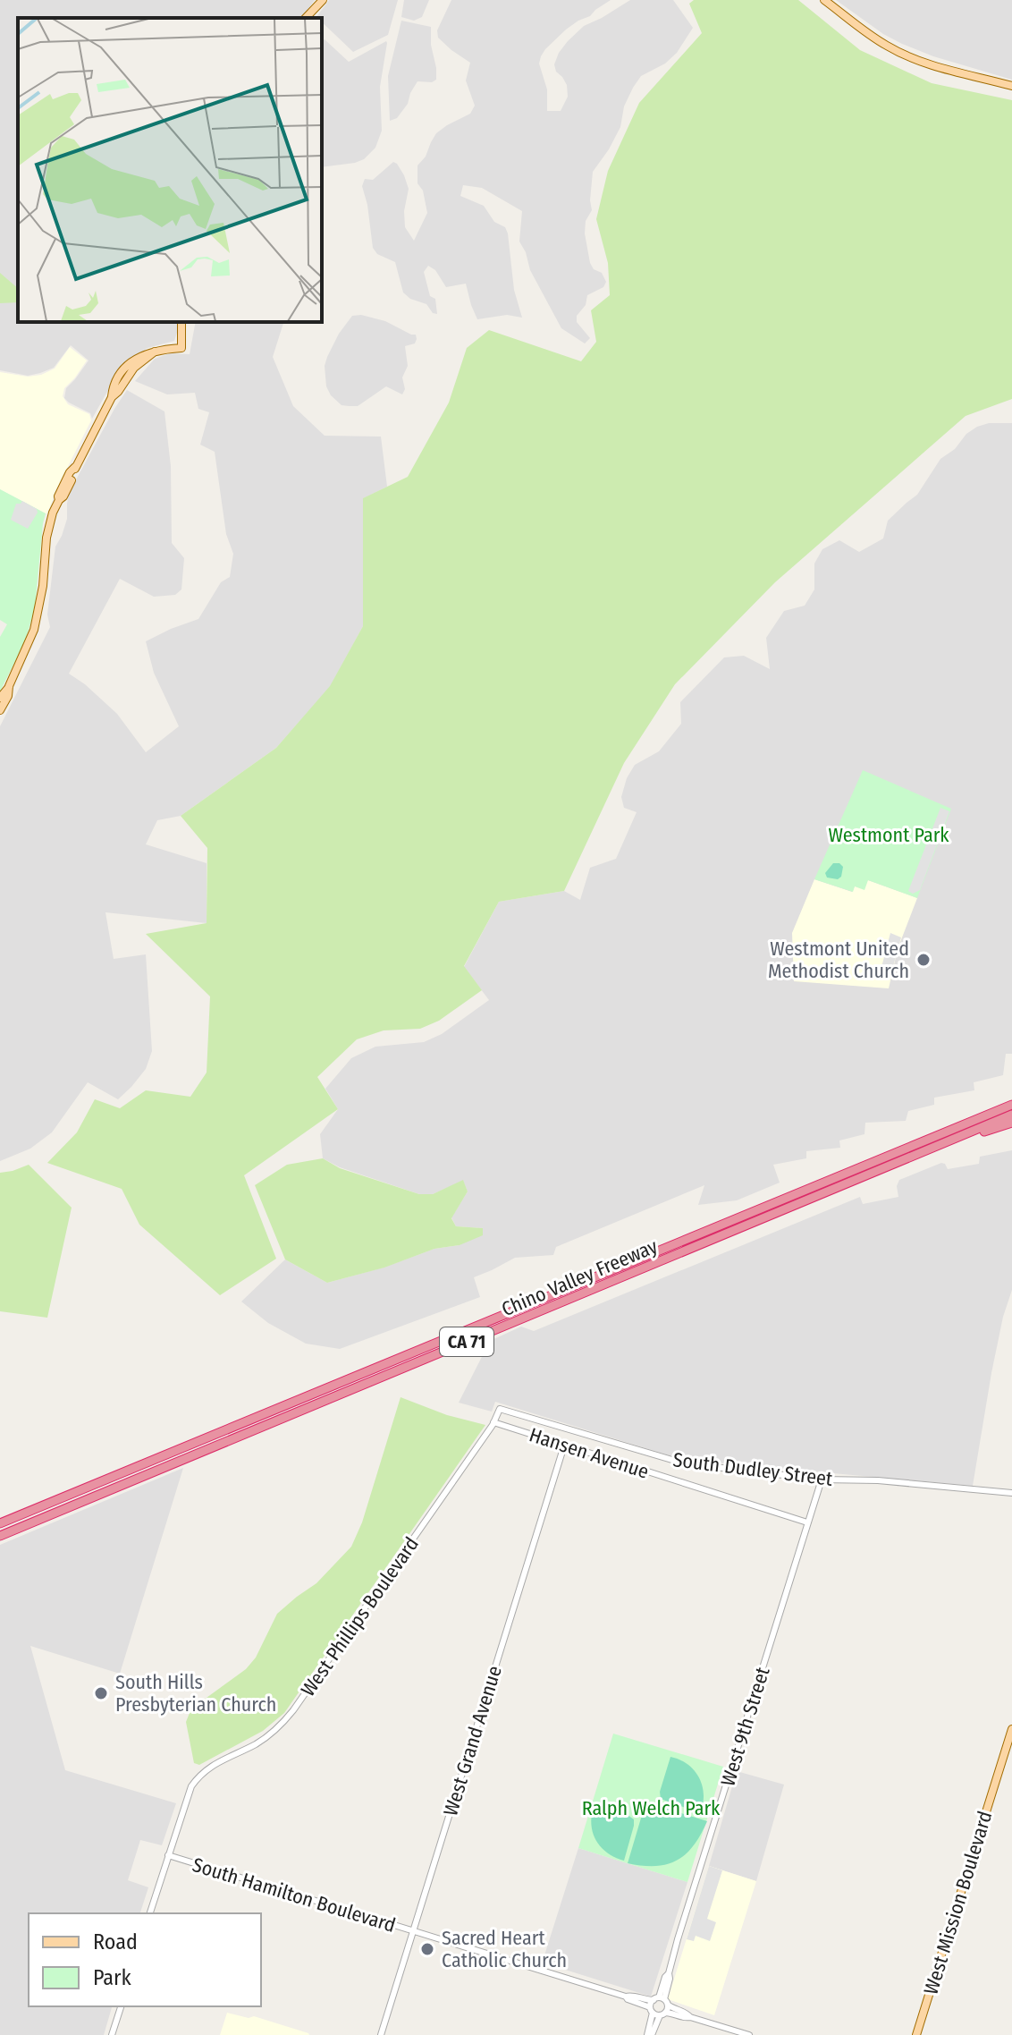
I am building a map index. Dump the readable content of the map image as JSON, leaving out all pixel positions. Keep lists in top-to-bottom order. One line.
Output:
{"streets":{"highway":["Chino Valley Freeway","CA 71"],"main road":["West Mission Boulevard"],"street":["Hansen Avenue","South Dudley Street","West Phillips Boulevard","West 9th Street","West Grand Avenue","South Hamilton Boulevard"]},"crossings":[["Hansen Avenue","West Phillips Boulevard"],["Hansen Avenue","West 9th Street"],["Hansen Avenue","West Grand Avenue"],["South Dudley Street","West Phillips Boulevard"],["South Dudley Street","West 9th Street"],["West Phillips Boulevard","South Hamilton Boulevard"],["West 9th Street","South Hamilton Boulevard"],["West Grand Avenue","South Hamilton Boulevard"]],"parks":["Westmont Park","Ralph Welch Park"],"places":["Westmont United Methodist Church","South Hills Presbyterian Church","Sacred Heart Catholic Church"],"legend":["Road","Park"]}
